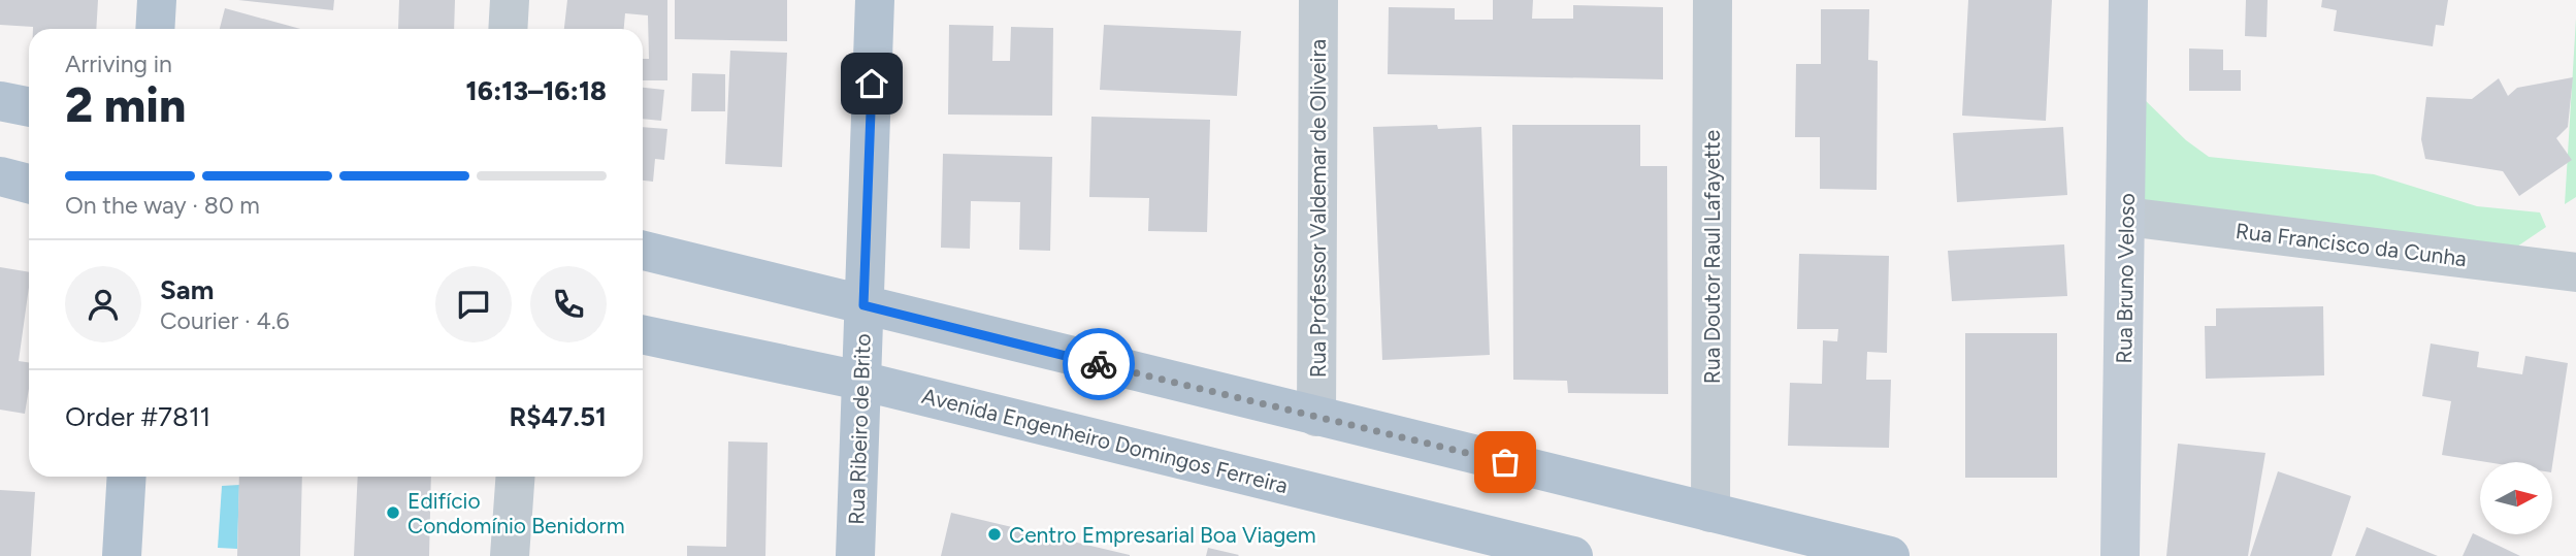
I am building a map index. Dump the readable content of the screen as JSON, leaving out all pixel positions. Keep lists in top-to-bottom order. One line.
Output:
{"streets":{"main road":["Rua Ribeiro de Brito","Avenida Engenheiro Domingos Ferreira"],"street":["Rua Professor Valdemar de Oliveira","Rua Francisco da Cunha","Rua Doutor Raul Lafayette","Rua Bruno Veloso"]},"crossings":[["Rua Francisco da Cunha","Rua Bruno Veloso"],["Rua Ribeiro de Brito","Avenida Engenheiro Domingos Ferreira"]],"places":["Edifício Condomínio Benidorm","Centro Empresarial Boa Viagem"],"north":"right","page":{"heading":["2 min","Arriving in","16:13–16:18"],"panel":["Sam","Courier · 4.6","Order #7811","R$47.51"],"bar":"On the way · 80 m"}}
